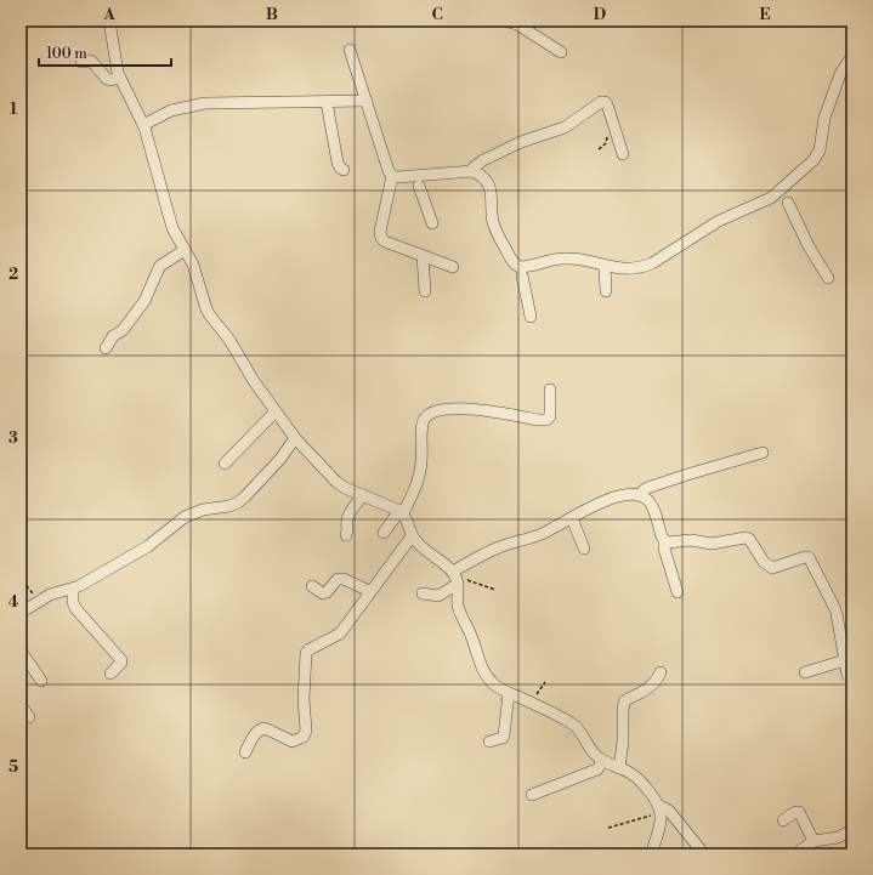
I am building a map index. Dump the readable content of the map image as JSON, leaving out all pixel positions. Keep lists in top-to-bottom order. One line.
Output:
{"scale_bar":"100 m","grid":{"columns":["A","B","C","D","E"],"rows":["1","2","3","4","5"]}}
